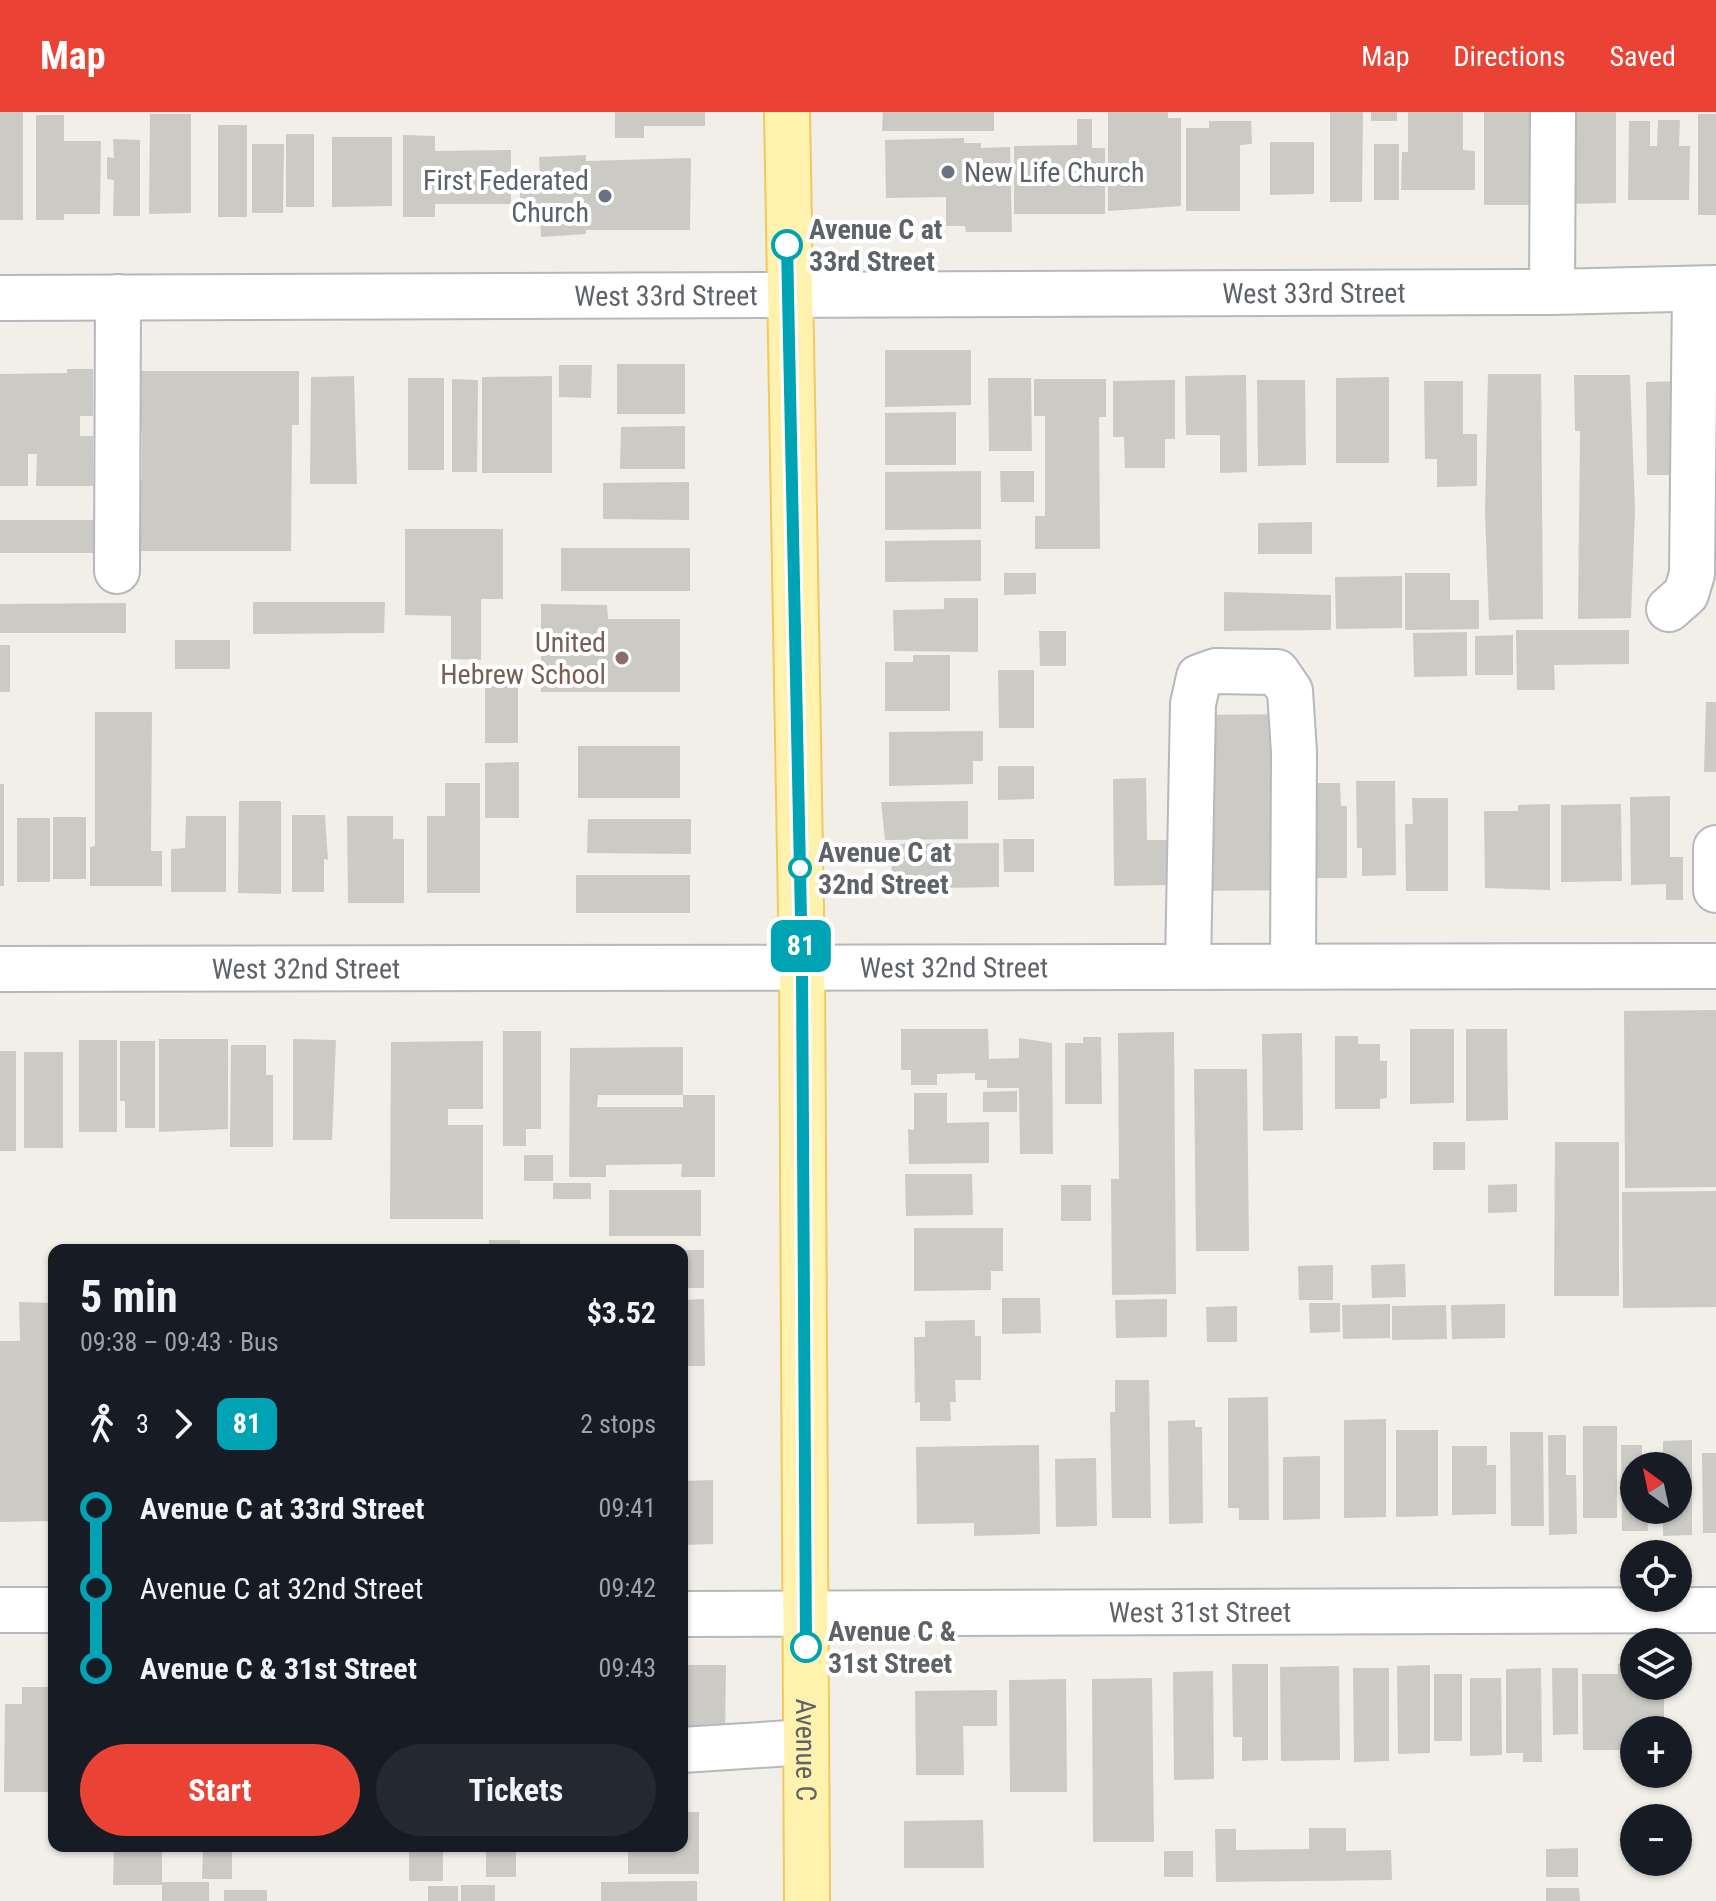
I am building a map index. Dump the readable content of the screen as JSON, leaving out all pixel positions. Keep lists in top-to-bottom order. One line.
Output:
{"streets":{"main road":["Avenue C"],"street":["West 33rd Street","West 32nd Street","West 31st Street"]},"crossings":[["West 33rd Street","Avenue C"],["West 32nd Street","Avenue C"],["West 31st Street","Avenue C"]],"places":["New Life Church","First Federated Church","Avenue C at 33rd Street","United Hebrew School","Avenue C at 32nd Street","Avenue C & 31st Street"],"lines":["bus line 81"],"north":"top left","page":{"header":"Map","nav":["Map","Directions","Saved"],"on_map":"81","heading":["5 min","09:38 – 09:43 · Bus","$3.52"],"legs":["3","81","2 stops"],"map_buttons":["+","−"],"list":[{"name":"Avenue C at 33rd Street","value":"09:41"},{"name":"Avenue C at 32nd Street","value":"09:42"},{"name":"Avenue C & 31st Street","value":"09:43"}],"buttons":["Start","Tickets"]}}
